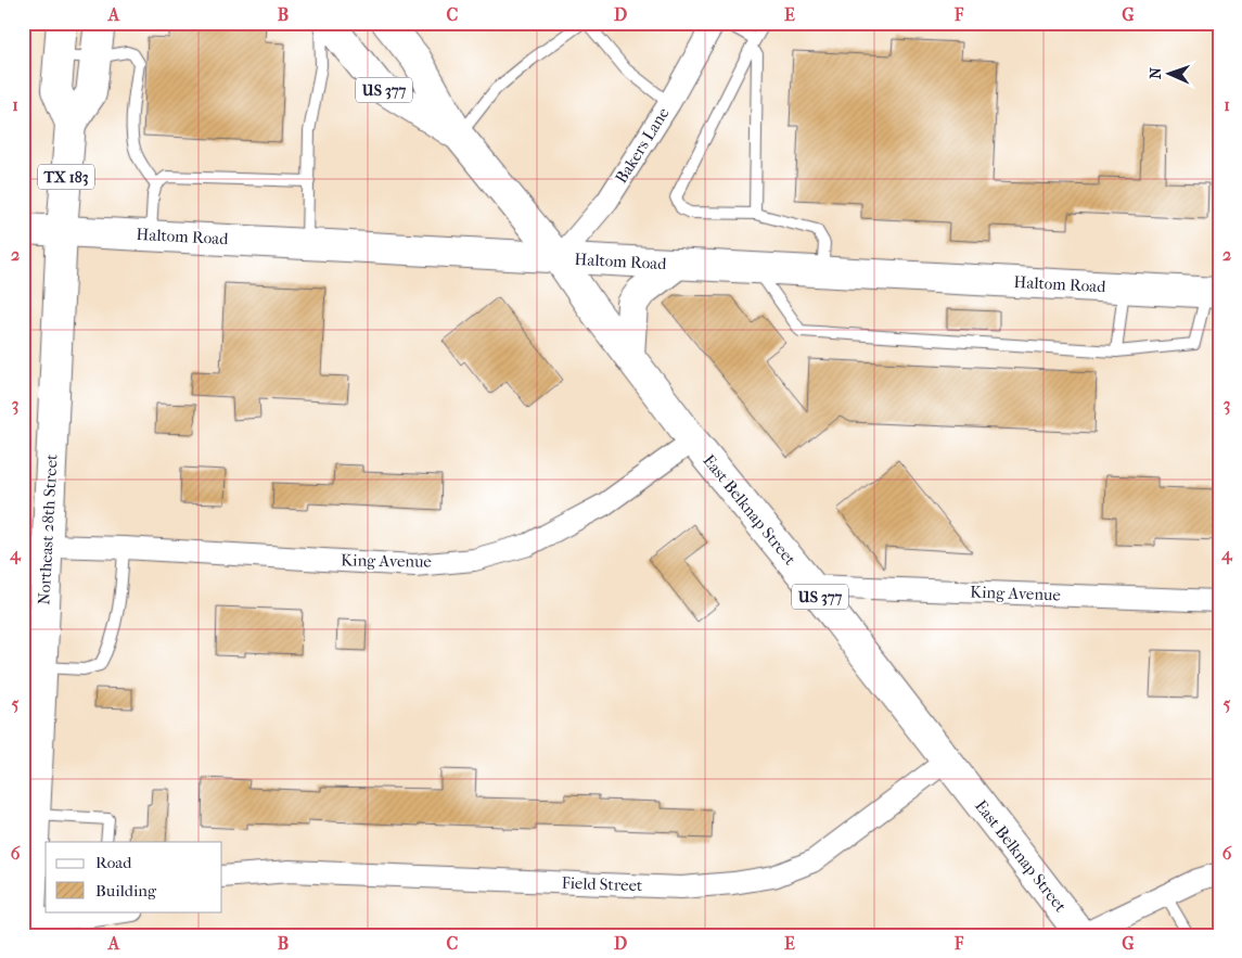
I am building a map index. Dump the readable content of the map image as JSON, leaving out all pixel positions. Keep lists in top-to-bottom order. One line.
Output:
{"streets":{"main road":["US 377","TX 183","Haltom Road","East Belknap Street","Northeast 28th Street"],"street":["Bakers Lane","King Avenue","Field Street"]},"crossings":[["US 377","East Belknap Street"],["Bakers Lane","Haltom Road"],["Bakers Lane","East Belknap Street"],["Haltom Road","East Belknap Street"],["Haltom Road","Northeast 28th Street"],["East Belknap Street","King Avenue"],["East Belknap Street","Field Street"],["Northeast 28th Street","King Avenue"]],"legend":["Road","Building"],"north":"left","grid":{"columns":["A","B","C","D","E","F","G"],"rows":["1","2","3","4","5","6"]}}
